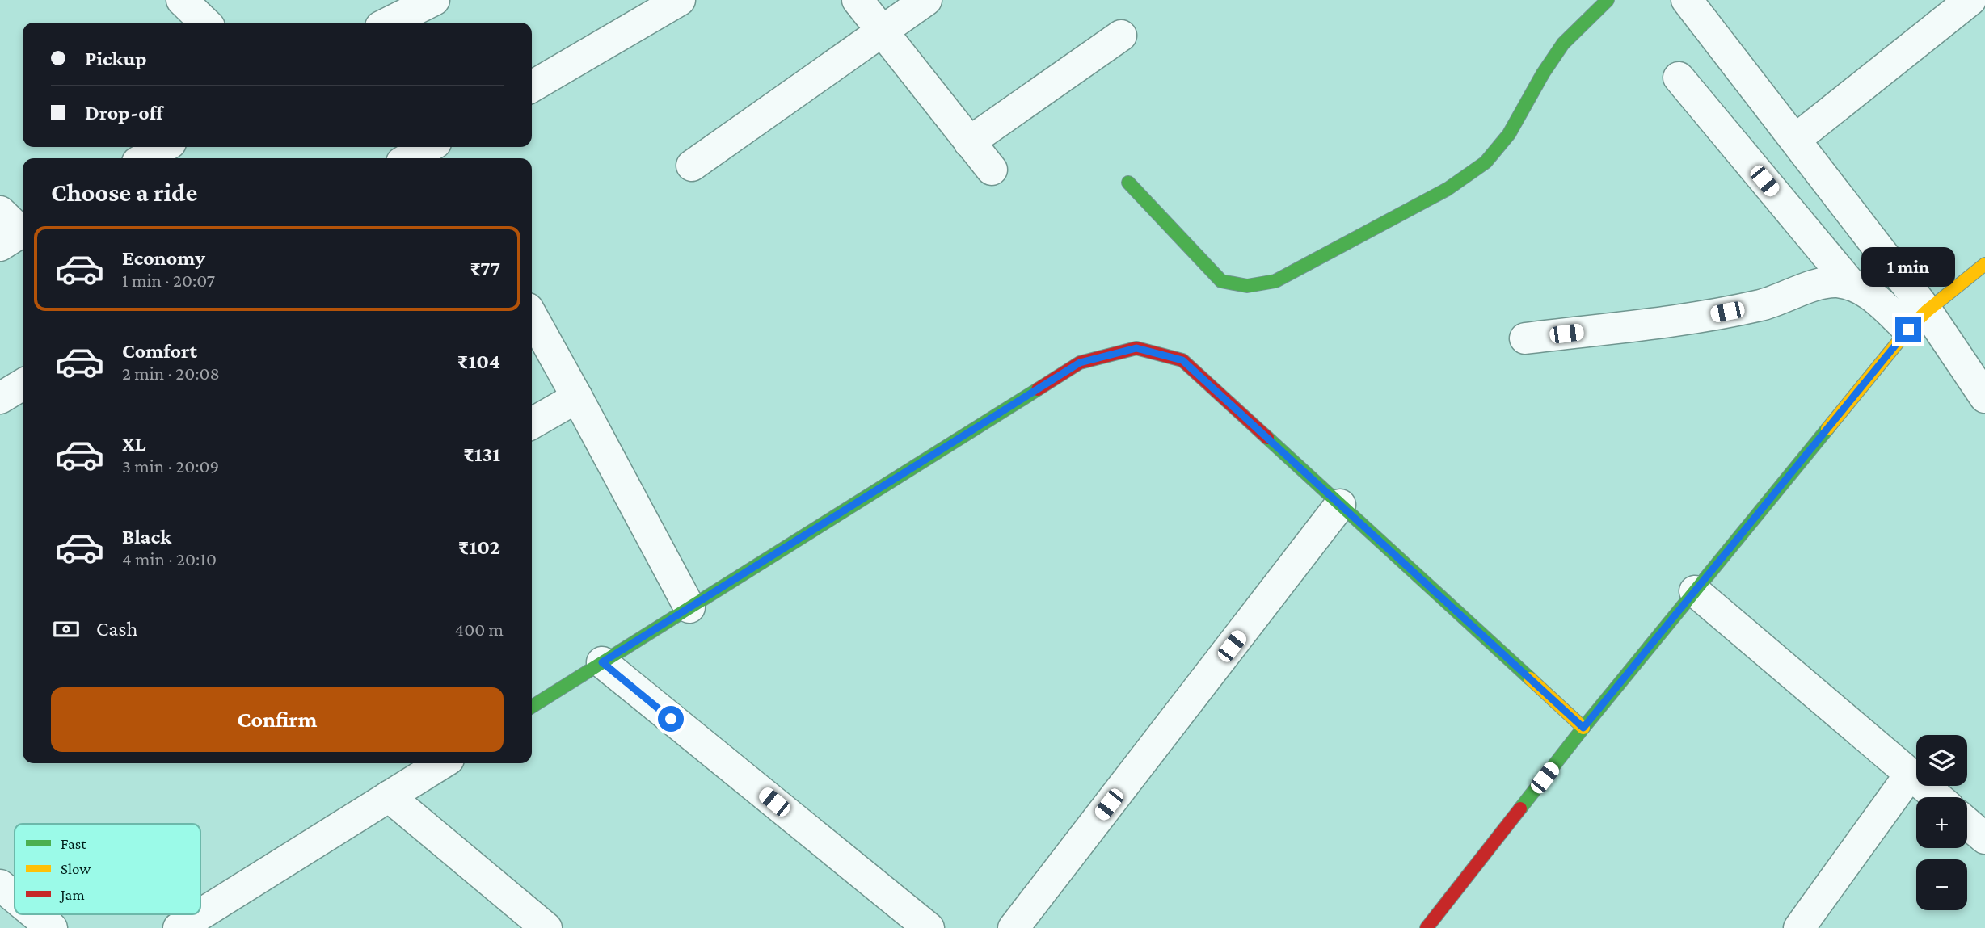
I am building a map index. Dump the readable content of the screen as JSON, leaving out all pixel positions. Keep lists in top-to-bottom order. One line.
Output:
{"legend":["Fast","Slow","Jam"],"page":{"banner":["Pickup","Drop-off"],"heading":"Choose a ride","list":[{"name":"Economy","note":"1 min · 20:07","value":"₹77"},{"name":"Comfort","note":"2 min · 20:08","value":"₹104"},{"name":"XL","note":"3 min · 20:09","value":"₹131"},{"name":"Black","note":"4 min · 20:10","value":"₹102"}],"bubble":"1 min","pay":["Cash","400 m"],"buttons":"Confirm","map_buttons":["+","−"]}}
